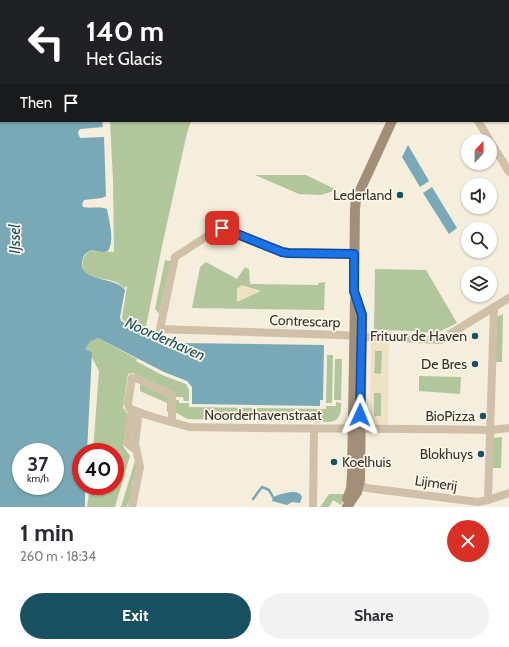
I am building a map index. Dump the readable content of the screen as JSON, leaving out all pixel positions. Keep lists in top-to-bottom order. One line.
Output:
{"streets":{"street":["Contrescarp","Noorderhavenstraat","Lijmerij"]},"water":["IJssel","Noorderhaven"],"places":["Lederland","Frituur de Haven","De Bres","BioPizza","Blokhuys","Koelhuis"],"north":"top","page":{"turn":["140 m","Het Glacis"],"then":"Then","speed":"37 km/h","limit":"40","heading":["1 min","260 m · 18:34"],"buttons":["Exit","Share"]}}
